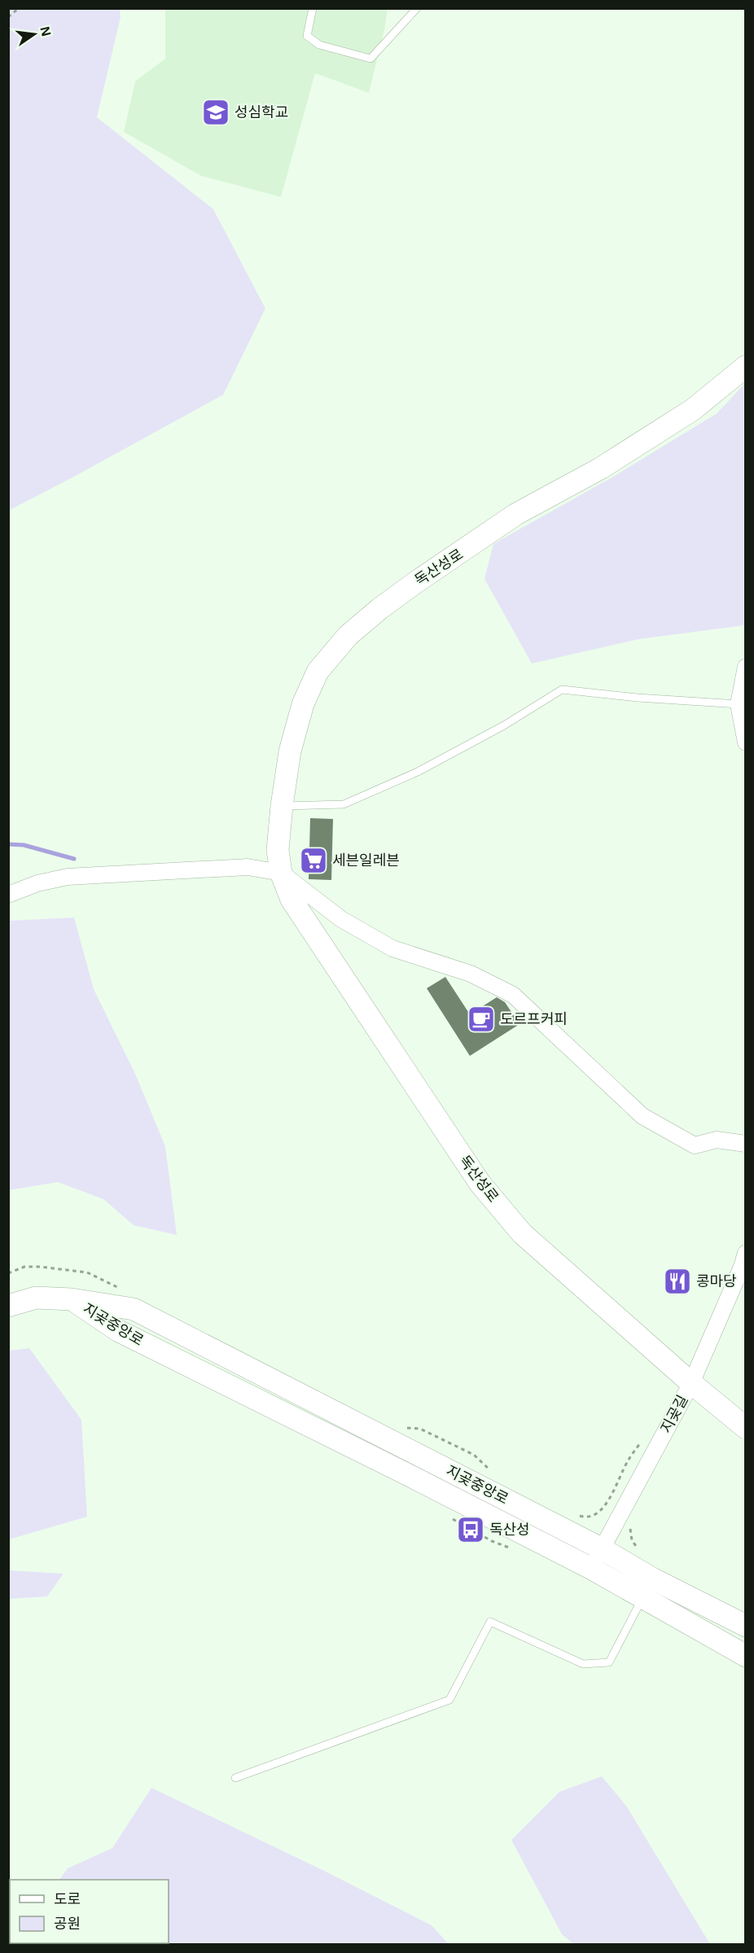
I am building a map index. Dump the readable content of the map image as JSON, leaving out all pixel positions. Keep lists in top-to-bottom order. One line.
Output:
{"streets":{"street":["독산성로","지곶중앙로","지곶길"]},"crossings":[["독산성로","지곶길"],["지곶중앙로","지곶길"]],"places":{"school or university":["성심학교"],"supermarket":["세븐일레븐"],"cafe":["도르프커피"],"restaurant":["콩마당"],"bus stop":["독산성"]},"legend":["도로","공원"],"north":"right"}
